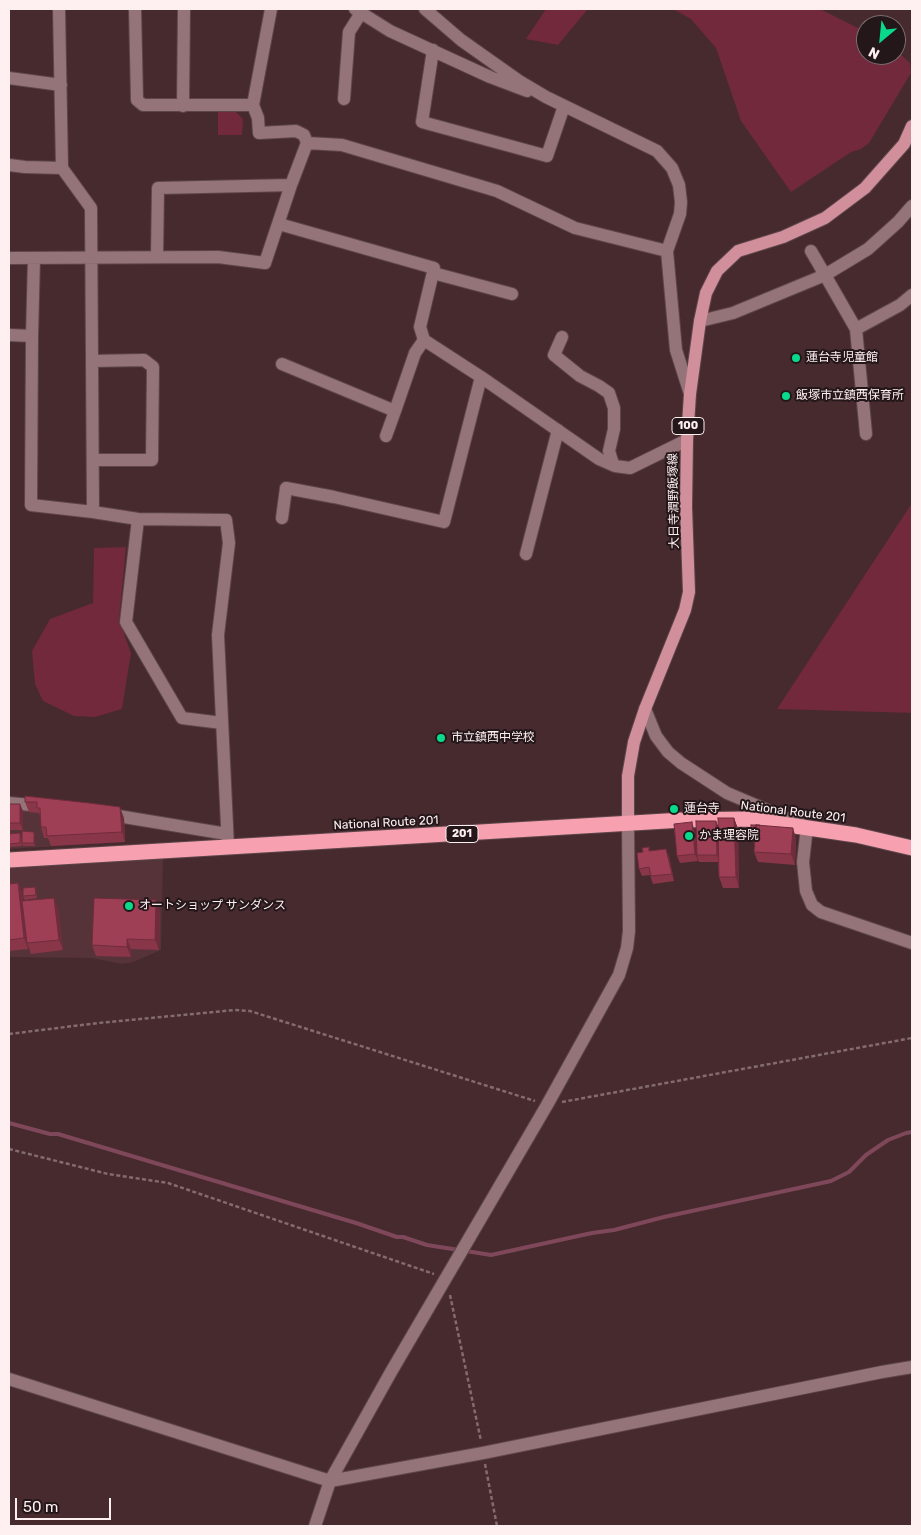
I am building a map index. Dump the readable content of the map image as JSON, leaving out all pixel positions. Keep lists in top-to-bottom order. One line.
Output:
{"streets":{"highway":["National Route 201","201"],"main road":["100","大日寺潤野飯塚線"]},"crossings":[["大日寺潤野飯塚線","National Route 201"]],"places":["蓮台寺児童館","飯塚市立鎮西保育所","市立鎮西中学校","蓮台寺","かま理容院","オートショップ サンダンス"],"scale_bar":"50 m","north":"bottom left"}
